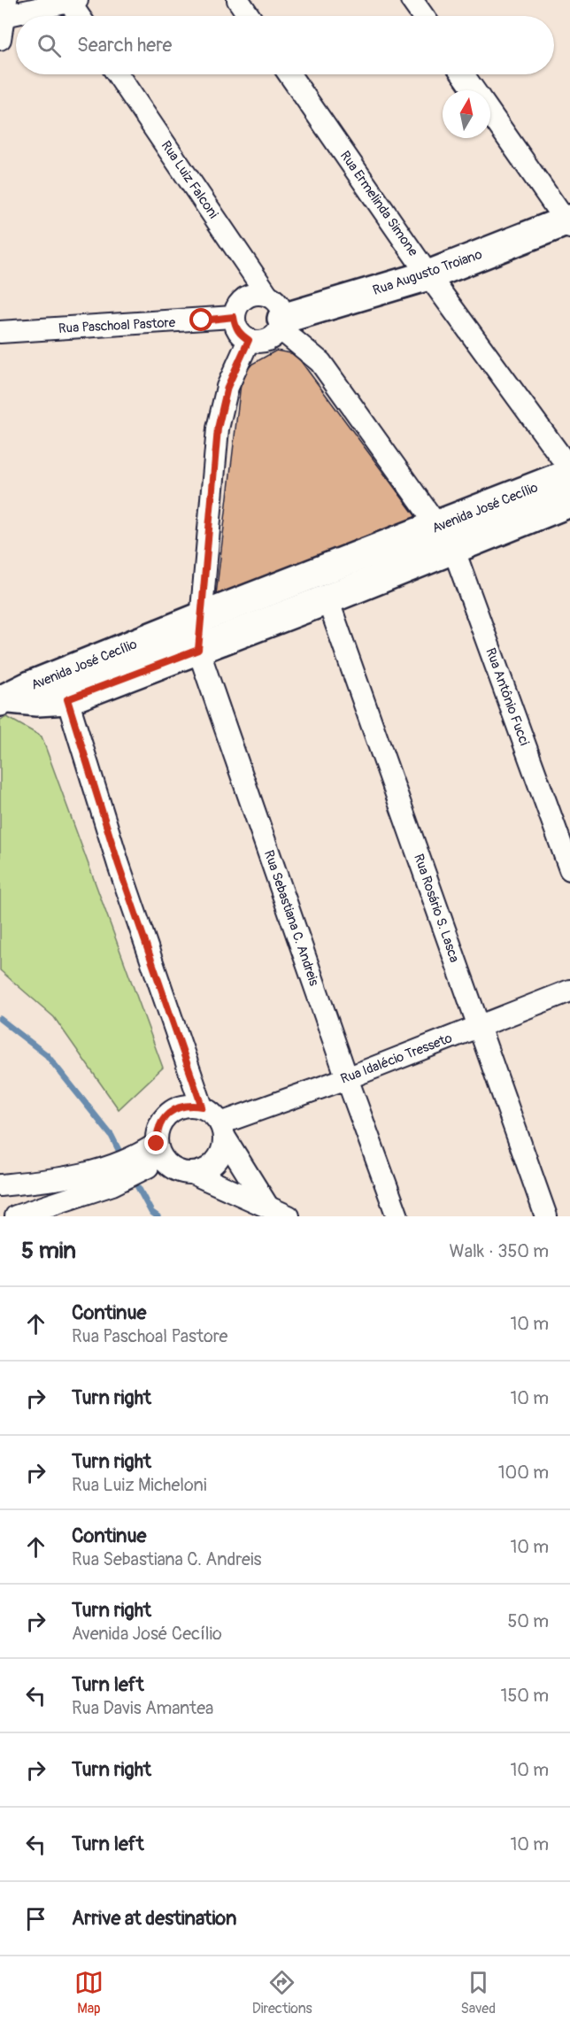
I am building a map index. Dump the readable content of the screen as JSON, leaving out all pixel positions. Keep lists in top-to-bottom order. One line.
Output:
{"streets":{"street":["Rua Luiz Falconi","Rua Ermelinda Simone","Rua Augusto Troiano","Rua Paschoal Pastore","Avenida José Cecílio","Rua Antônio Fucci","Rua Rosário S. Lasca","Rua Sebastiana C. Andreis","Rua Idalécio Tresseto"]},"crossings":[["Rua Luiz Falconi","Rua Augusto Troiano"],["Rua Luiz Falconi","Rua Paschoal Pastore"],["Rua Luiz Falconi","Rua Sebastiana C. Andreis"],["Rua Ermelinda Simone","Rua Augusto Troiano"],["Rua Augusto Troiano","Rua Paschoal Pastore"],["Rua Augusto Troiano","Rua Sebastiana C. Andreis"],["Rua Paschoal Pastore","Rua Sebastiana C. Andreis"],["Avenida José Cecílio","Rua Antônio Fucci"],["Avenida José Cecílio","Rua Rosário S. Lasca"],["Avenida José Cecílio","Rua Sebastiana C. Andreis"],["Rua Rosário S. Lasca","Rua Idalécio Tresseto"],["Rua Sebastiana C. Andreis","Rua Idalécio Tresseto"]],"north":"top","page":{"search":"Search here","heading":["5 min","Walk · 350 m"],"list":[["Continue","Rua Paschoal Pastore","10 m"],["Turn right","10 m"],["Turn right","Rua Luiz Micheloni","100 m"],["Continue","Rua Sebastiana C. Andreis","10 m"],["Turn right","Avenida José Cecílio","50 m"],["Turn left","Rua Davis Amantea","150 m"],["Turn right","10 m"],["Turn left","10 m"],"Arrive at destination"],"nav":["Map","Directions","Saved"]}}
